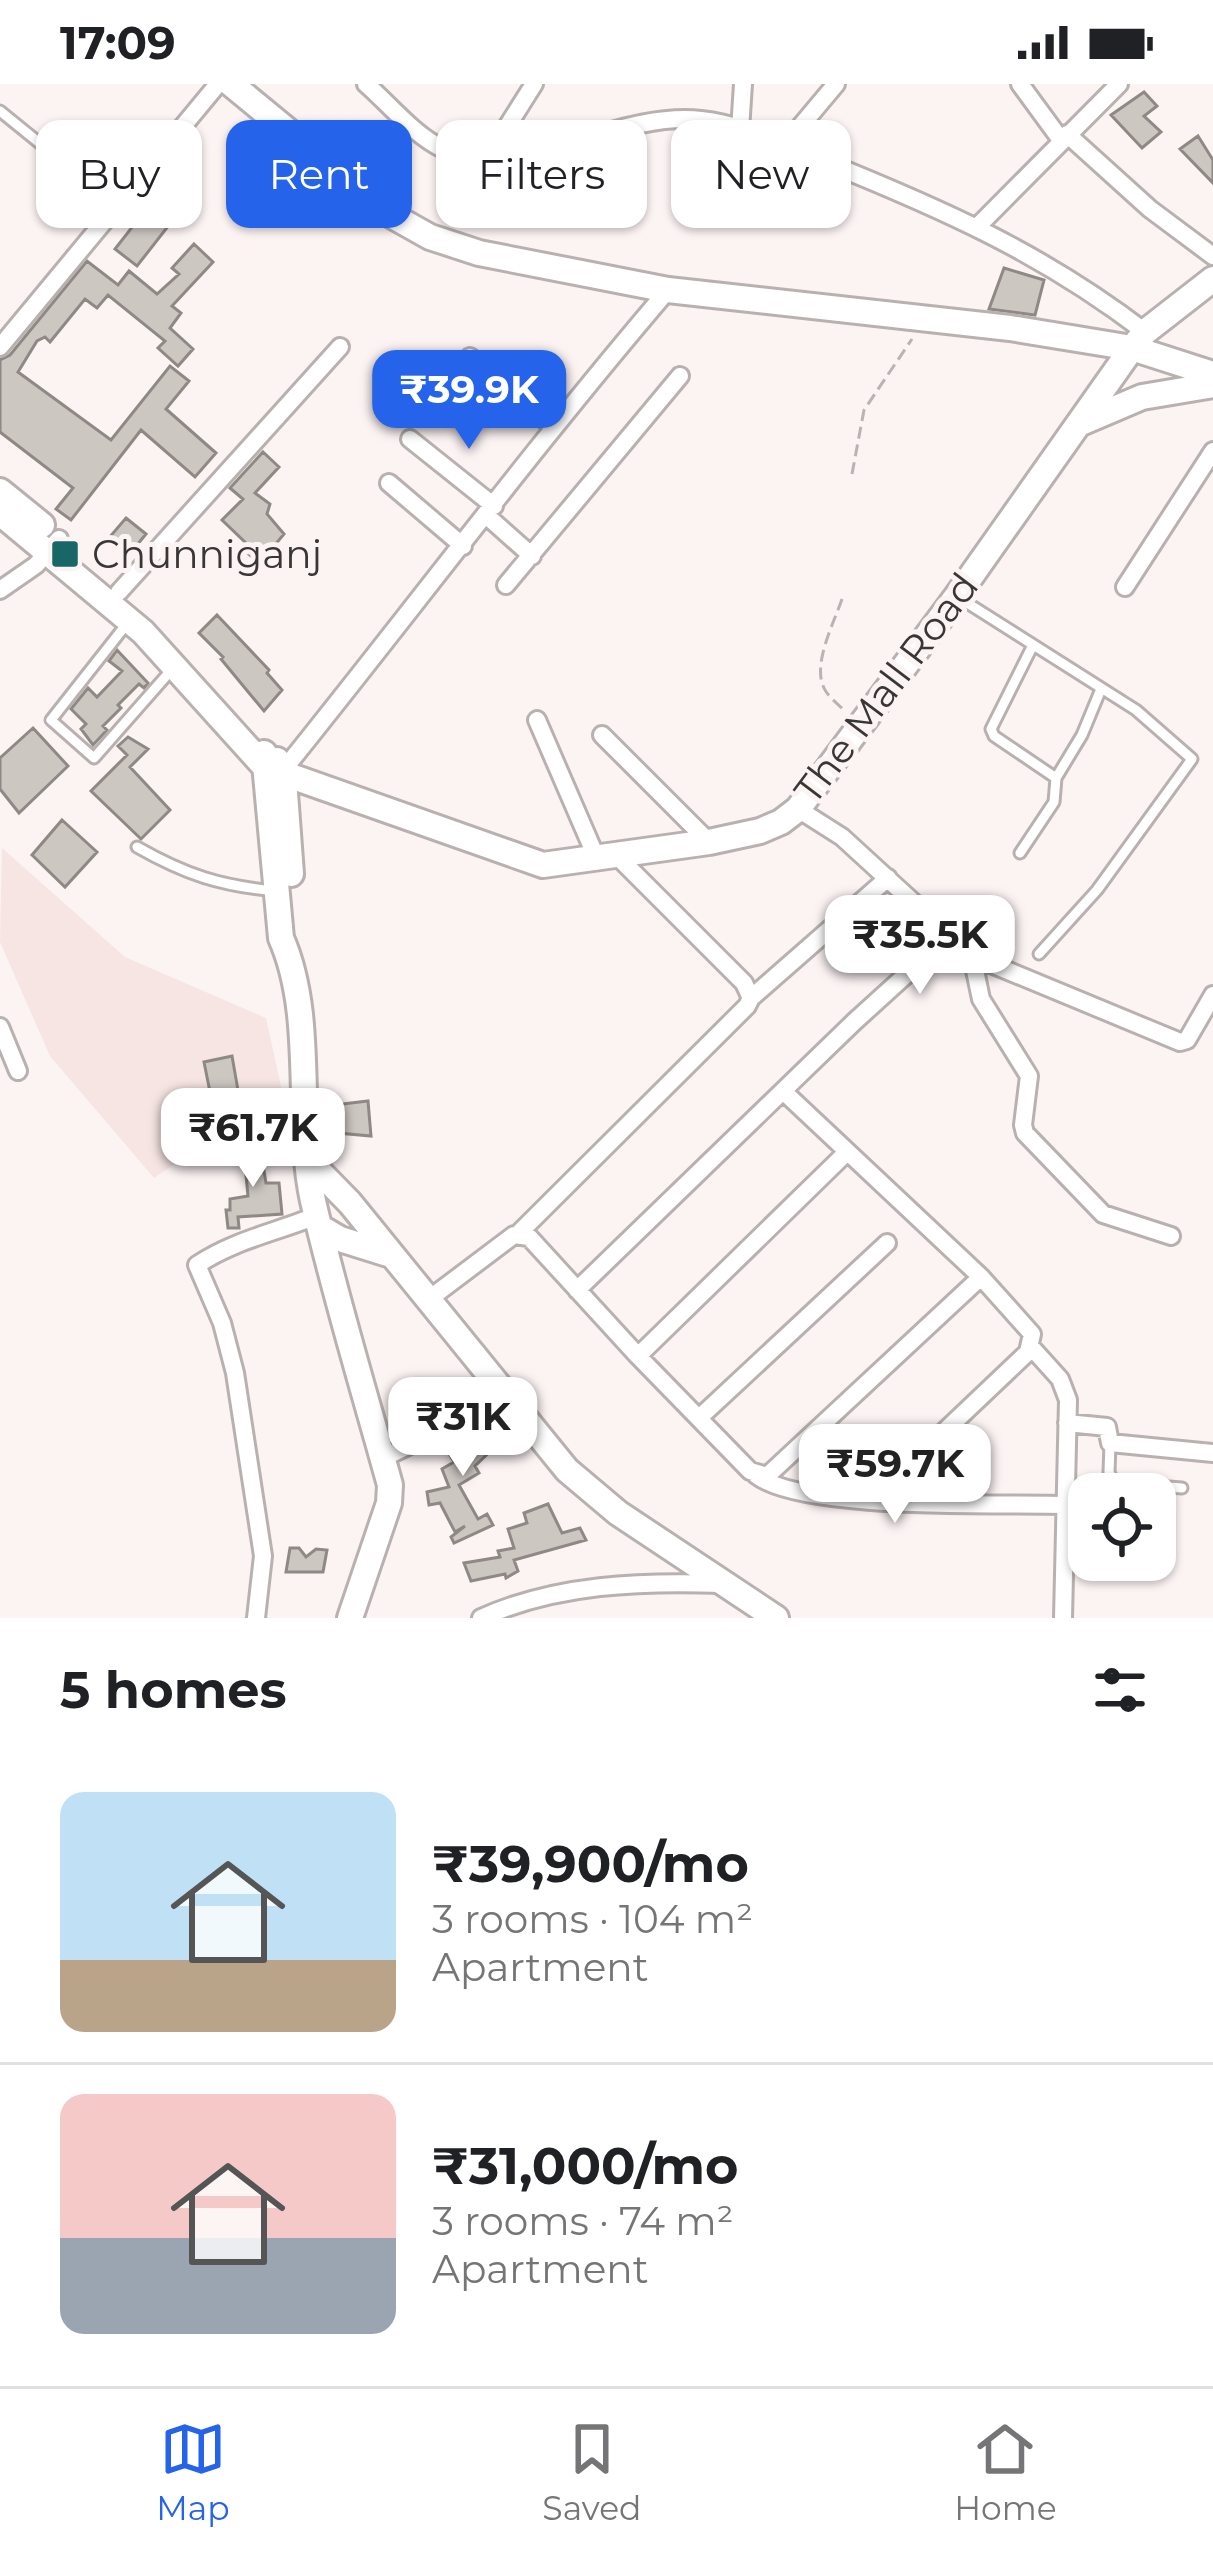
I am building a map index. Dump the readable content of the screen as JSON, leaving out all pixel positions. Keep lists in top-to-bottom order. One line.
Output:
{"streets":{"street":["The Mall Road"]},"places":{"transit":["Chunniganj"]},"page":{"status":"17:09","chip":["Buy","Rent","Filters","New"],"price":["₹39.9K","₹35.5K","₹61.7K","₹31K","₹59.7K"],"heading":"5 homes","list":[{"name":"₹39,900/mo","note":"3 rooms · 104 m² · Apartment"},{"name":"₹31,000/mo","note":"3 rooms · 74 m² · Apartment"}],"tabs":["Map","Saved","Home"]}}
